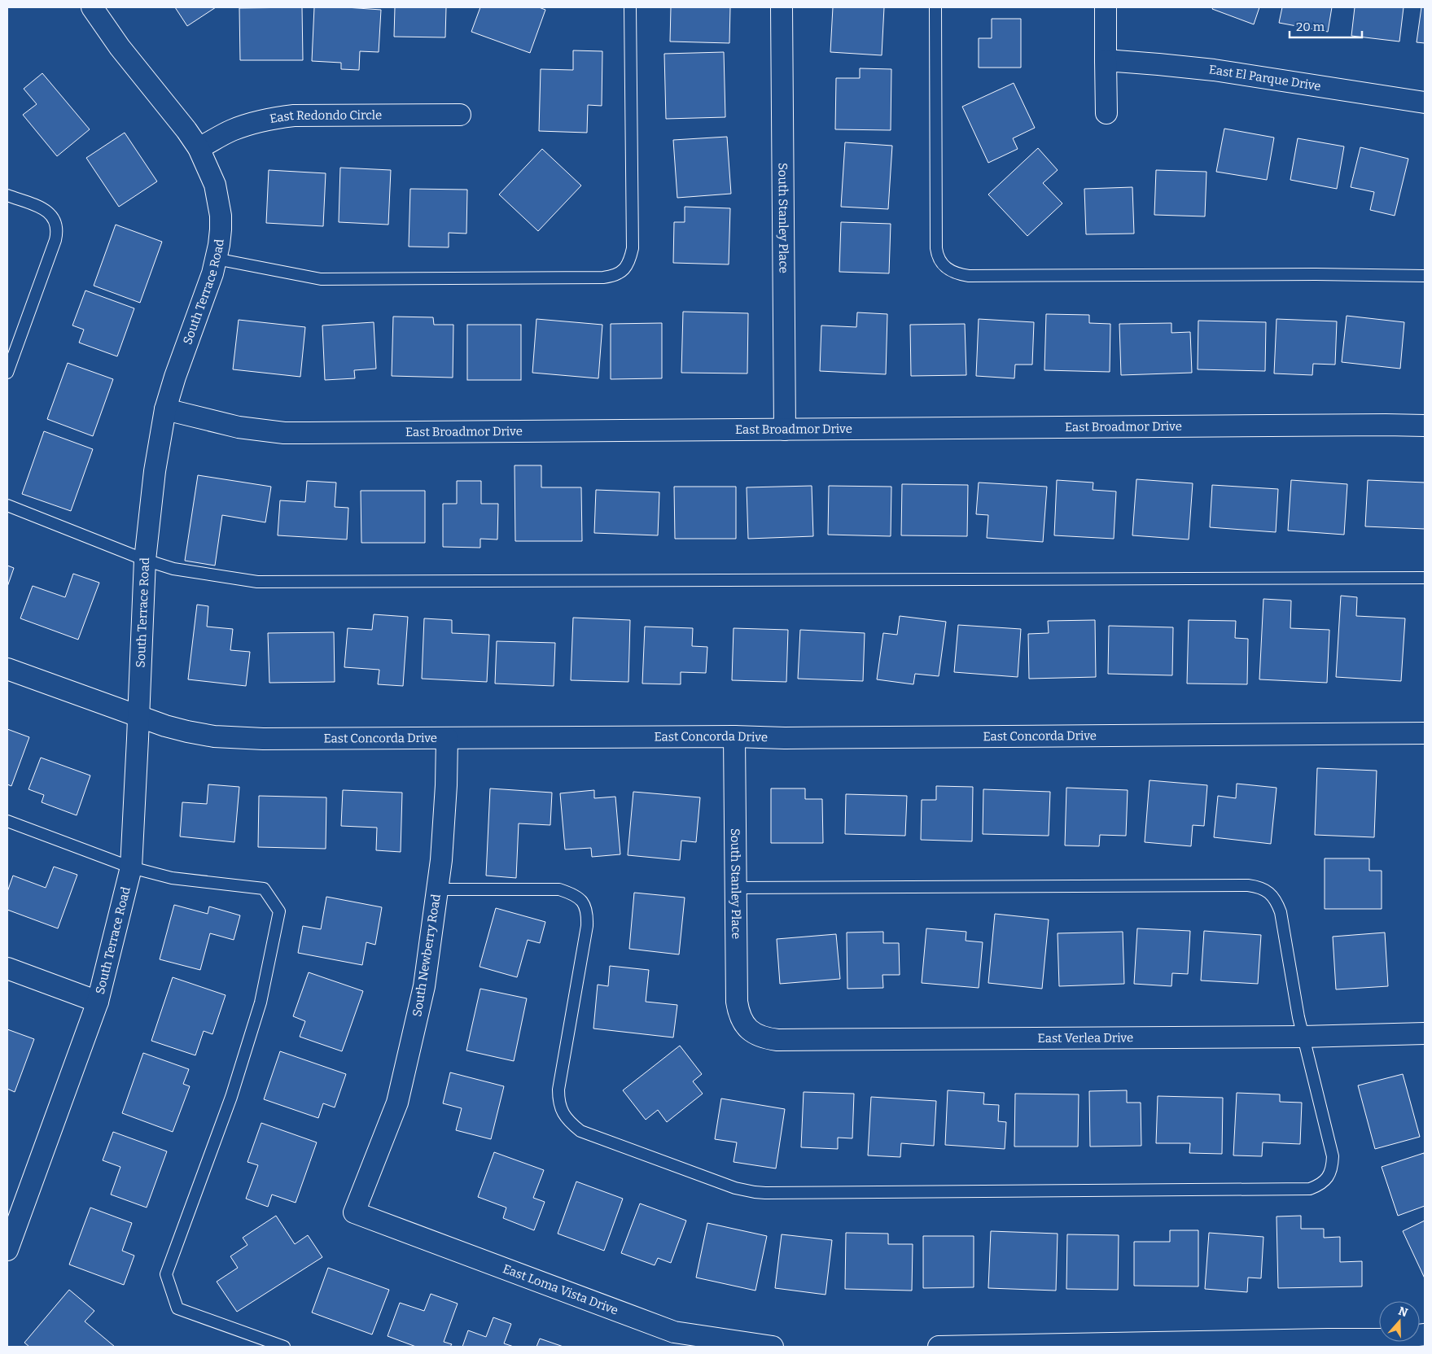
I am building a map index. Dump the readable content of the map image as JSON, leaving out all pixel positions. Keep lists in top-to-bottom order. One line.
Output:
{"streets":{"street":["East El Parque Drive","East Redondo Circle","South Stanley Place","South Terrace Road","East Broadmor Drive","East Concorda Drive","South Newberry Road","East Verlea Drive","East Loma Vista Drive"]},"crossings":[["East Redondo Circle","South Terrace Road"],["South Stanley Place","East Broadmor Drive"],["South Stanley Place","East Concorda Drive"],["South Stanley Place","East Verlea Drive"],["South Terrace Road","East Broadmor Drive"],["South Terrace Road","East Concorda Drive"],["East Concorda Drive","South Newberry Road"],["South Newberry Road","East Loma Vista Drive"]],"scale_bar":"20 m","north":"top"}
